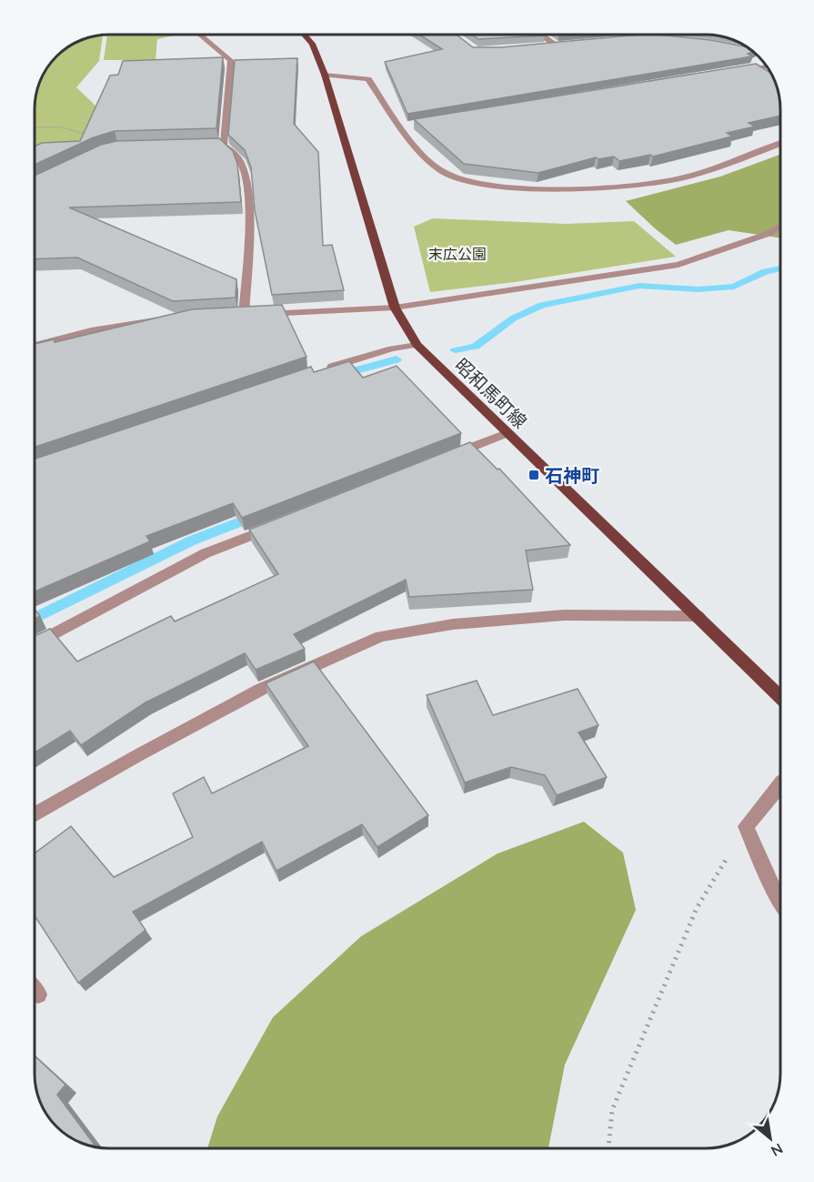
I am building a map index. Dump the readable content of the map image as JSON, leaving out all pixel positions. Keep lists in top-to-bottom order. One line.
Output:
{"streets":{"main road":["昭和馬町線"]},"parks":["末広公園"],"places":{"transit":["石神町"]},"north":"bottom right"}
